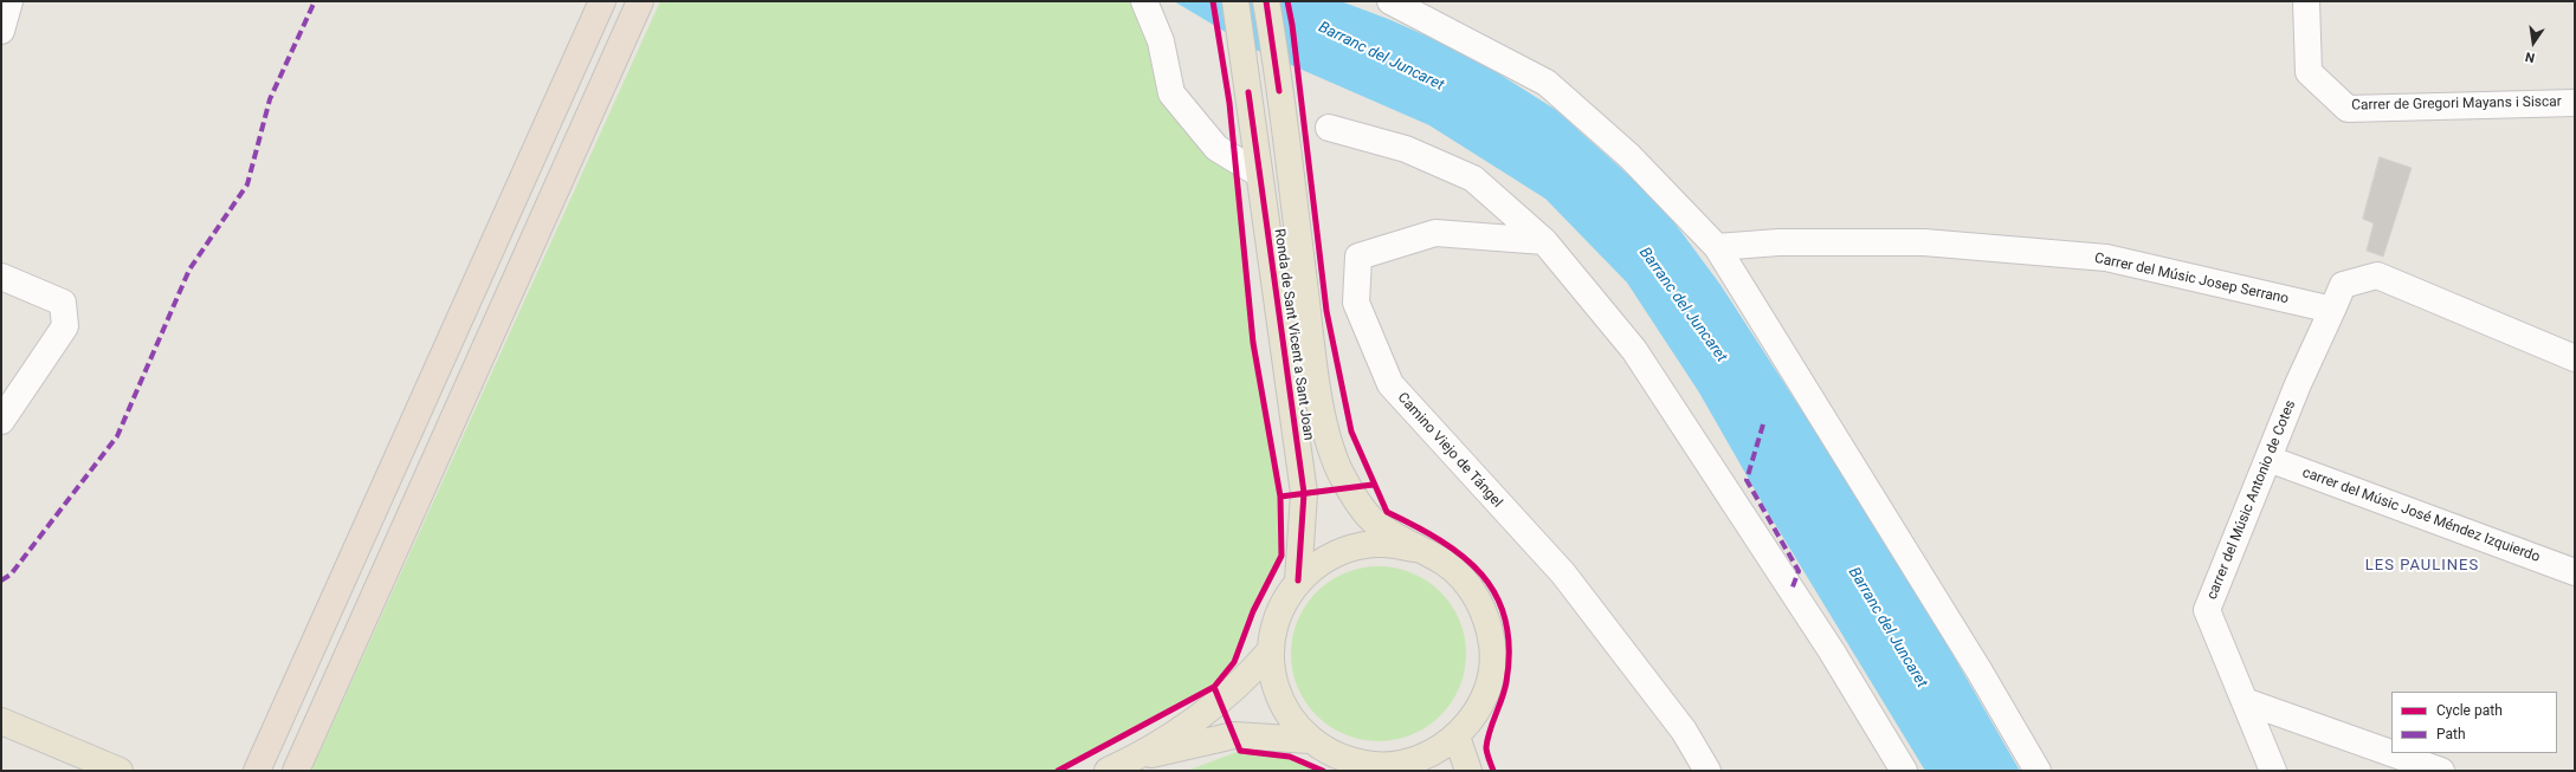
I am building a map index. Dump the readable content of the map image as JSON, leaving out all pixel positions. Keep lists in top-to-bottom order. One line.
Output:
{"streets":{"main road":["Ronda de Sant Vicent a Sant Joan"],"street":["Carrer de Gregori Mayans i Siscar","Carrer del Músic Josep Serrano","Camino Viejo de Tángel","carrer del Músic Antonio de Cotes","carrer del Músic José Méndez Izquierdo"]},"crossings":[["Carrer del Músic Josep Serrano","carrer del Músic Antonio de Cotes"],["carrer del Músic Antonio de Cotes","carrer del Músic José Méndez Izquierdo"]],"districts":["LES PAULINES"],"water":["Barranc del Juncaret"],"legend":["Cycle path","Path"],"north":"bottom"}
